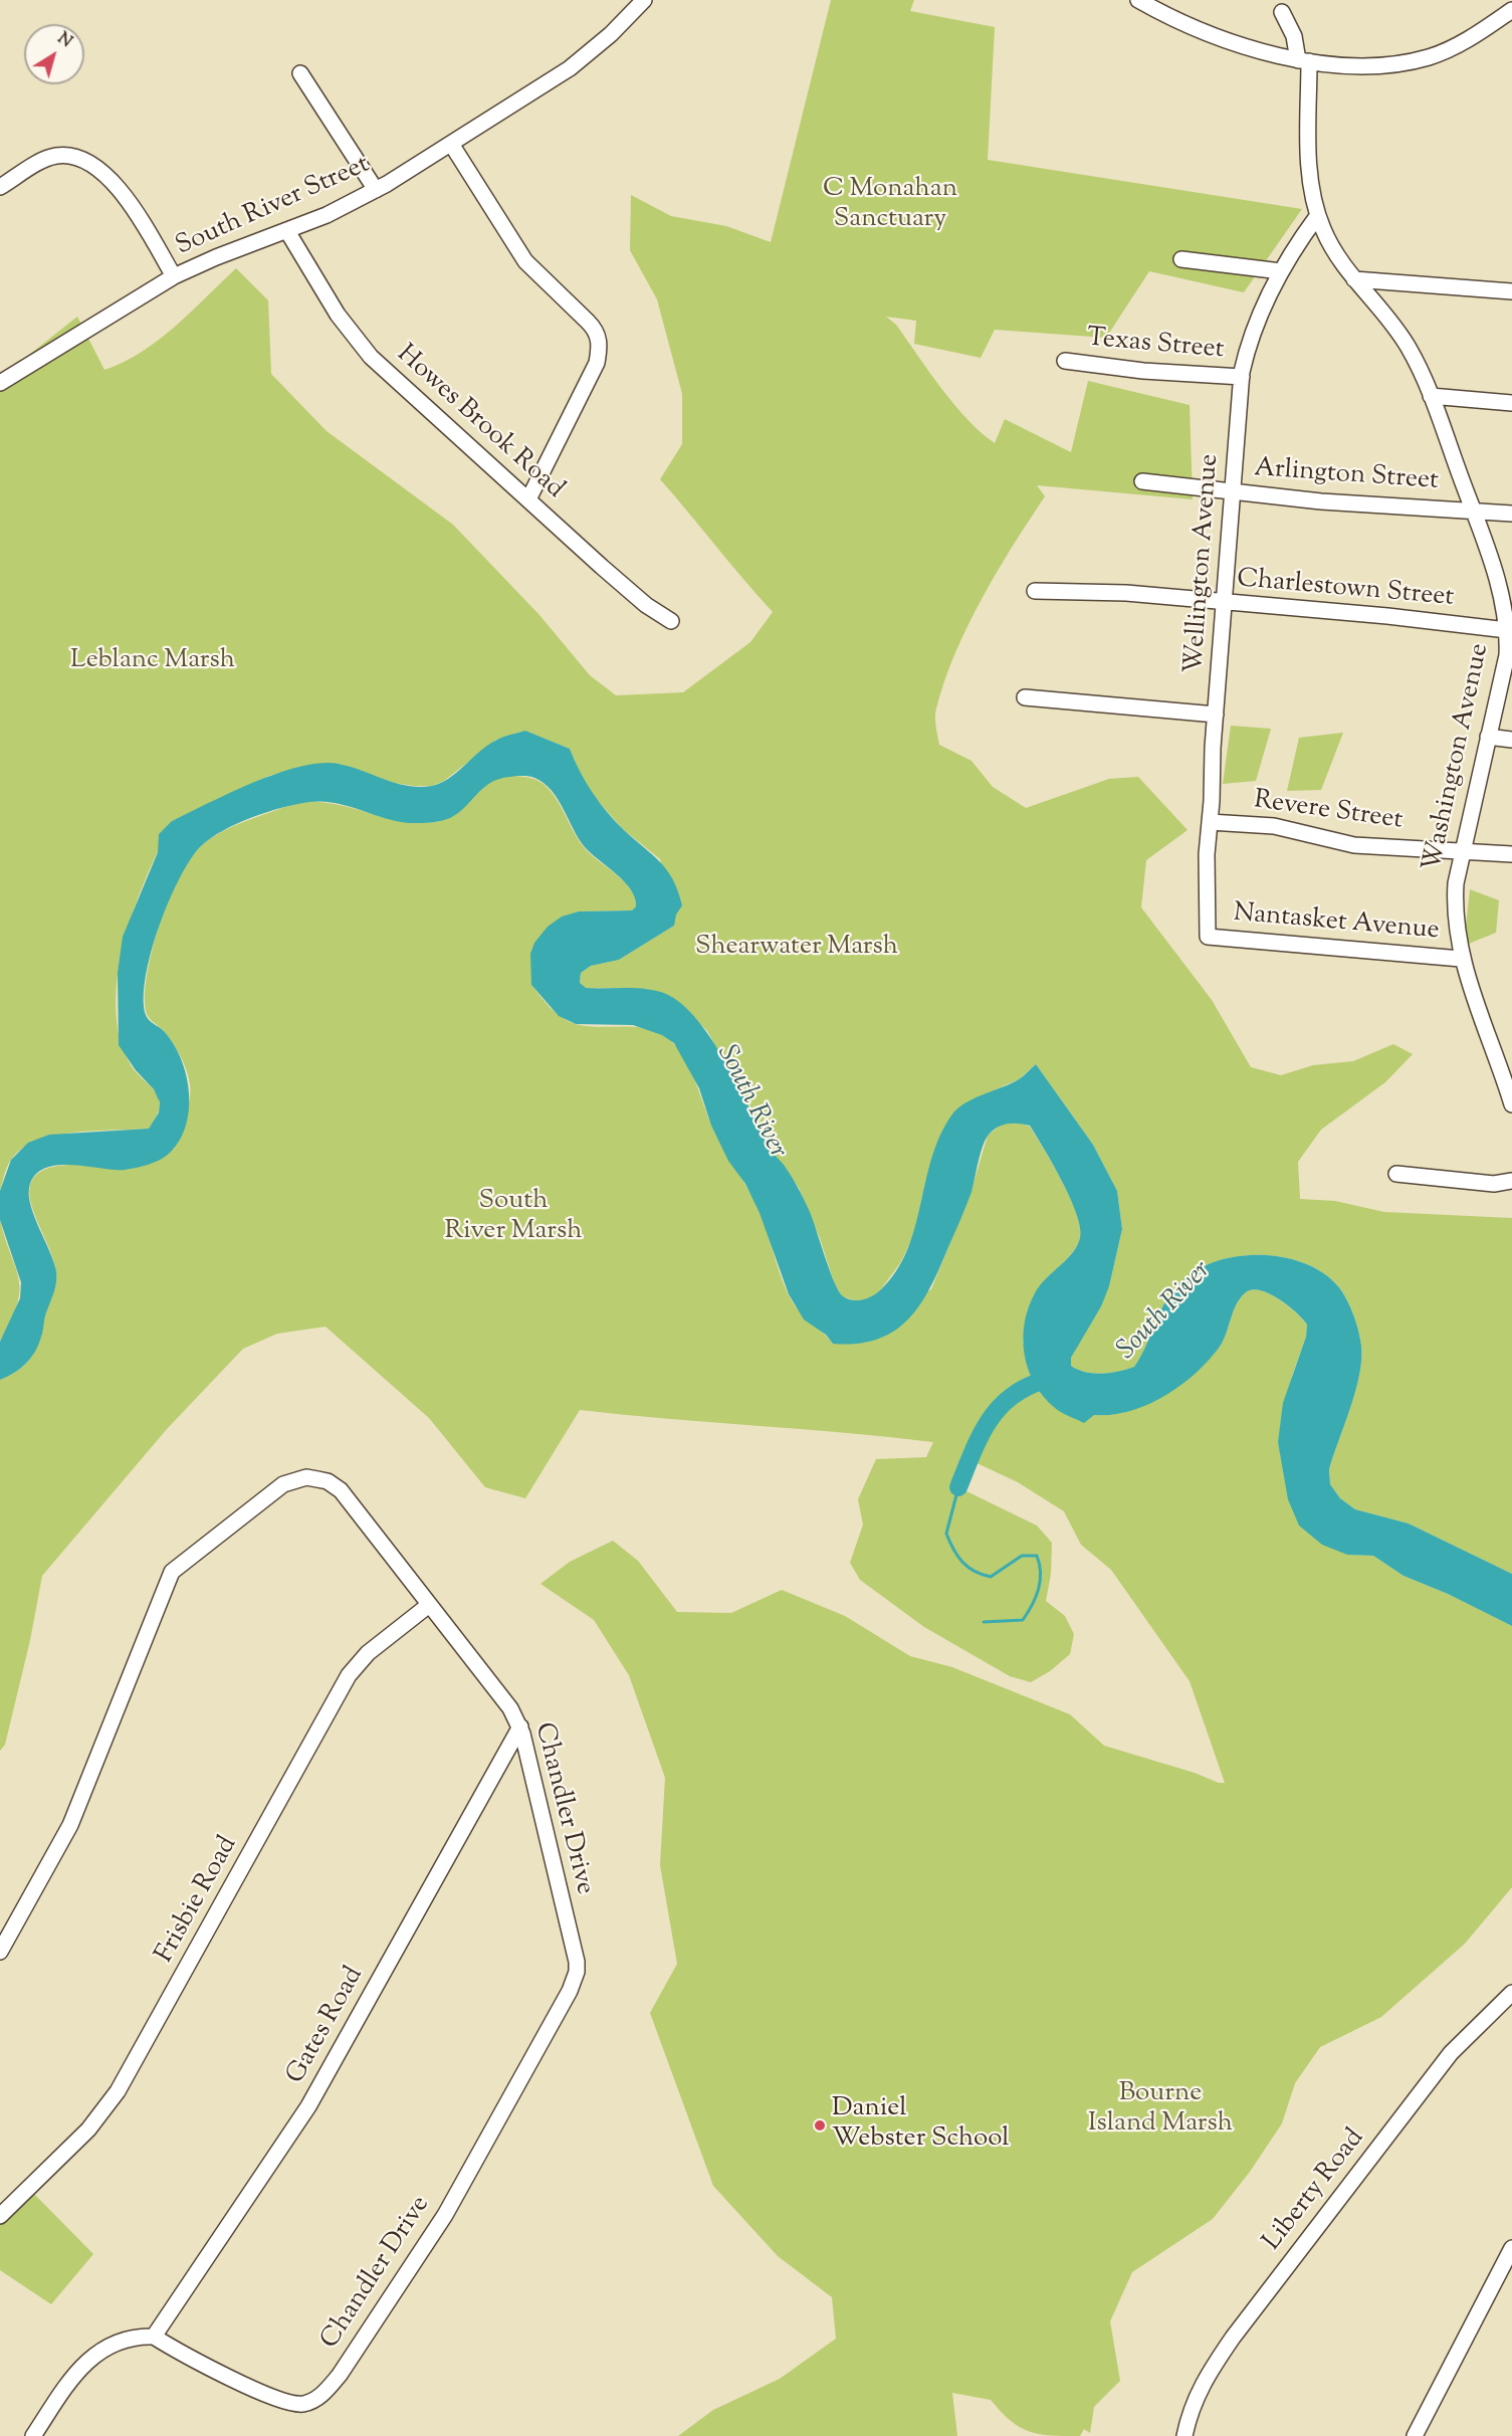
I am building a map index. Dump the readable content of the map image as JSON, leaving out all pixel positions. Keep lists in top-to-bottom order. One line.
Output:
{"streets":{"street":["South River Street","Texas Street","Howes Brook Road","Arlington Street","Wellington Avenue","Charlestown Street","Washington Avenue","Revere Street","Nantasket Avenue","Chandler Drive","Frisbie Road","Gates Road","Liberty Road"]},"crossings":[["South River Street","Howes Brook Road"],["Texas Street","Wellington Avenue"],["Arlington Street","Wellington Avenue"],["Arlington Street","Washington Avenue"],["Wellington Avenue","Charlestown Street"],["Wellington Avenue","Washington Avenue"],["Wellington Avenue","Revere Street"],["Wellington Avenue","Nantasket Avenue"],["Charlestown Street","Washington Avenue"],["Washington Avenue","Revere Street"],["Washington Avenue","Nantasket Avenue"],["Chandler Drive","Frisbie Road"],["Chandler Drive","Gates Road"]],"water":["South River"],"parks":["C Monahan Sanctuary","Leblanc Marsh","Shearwater Marsh","South River Marsh","Bourne Island Marsh"],"places":["Daniel Webster School"],"north":"top right"}
